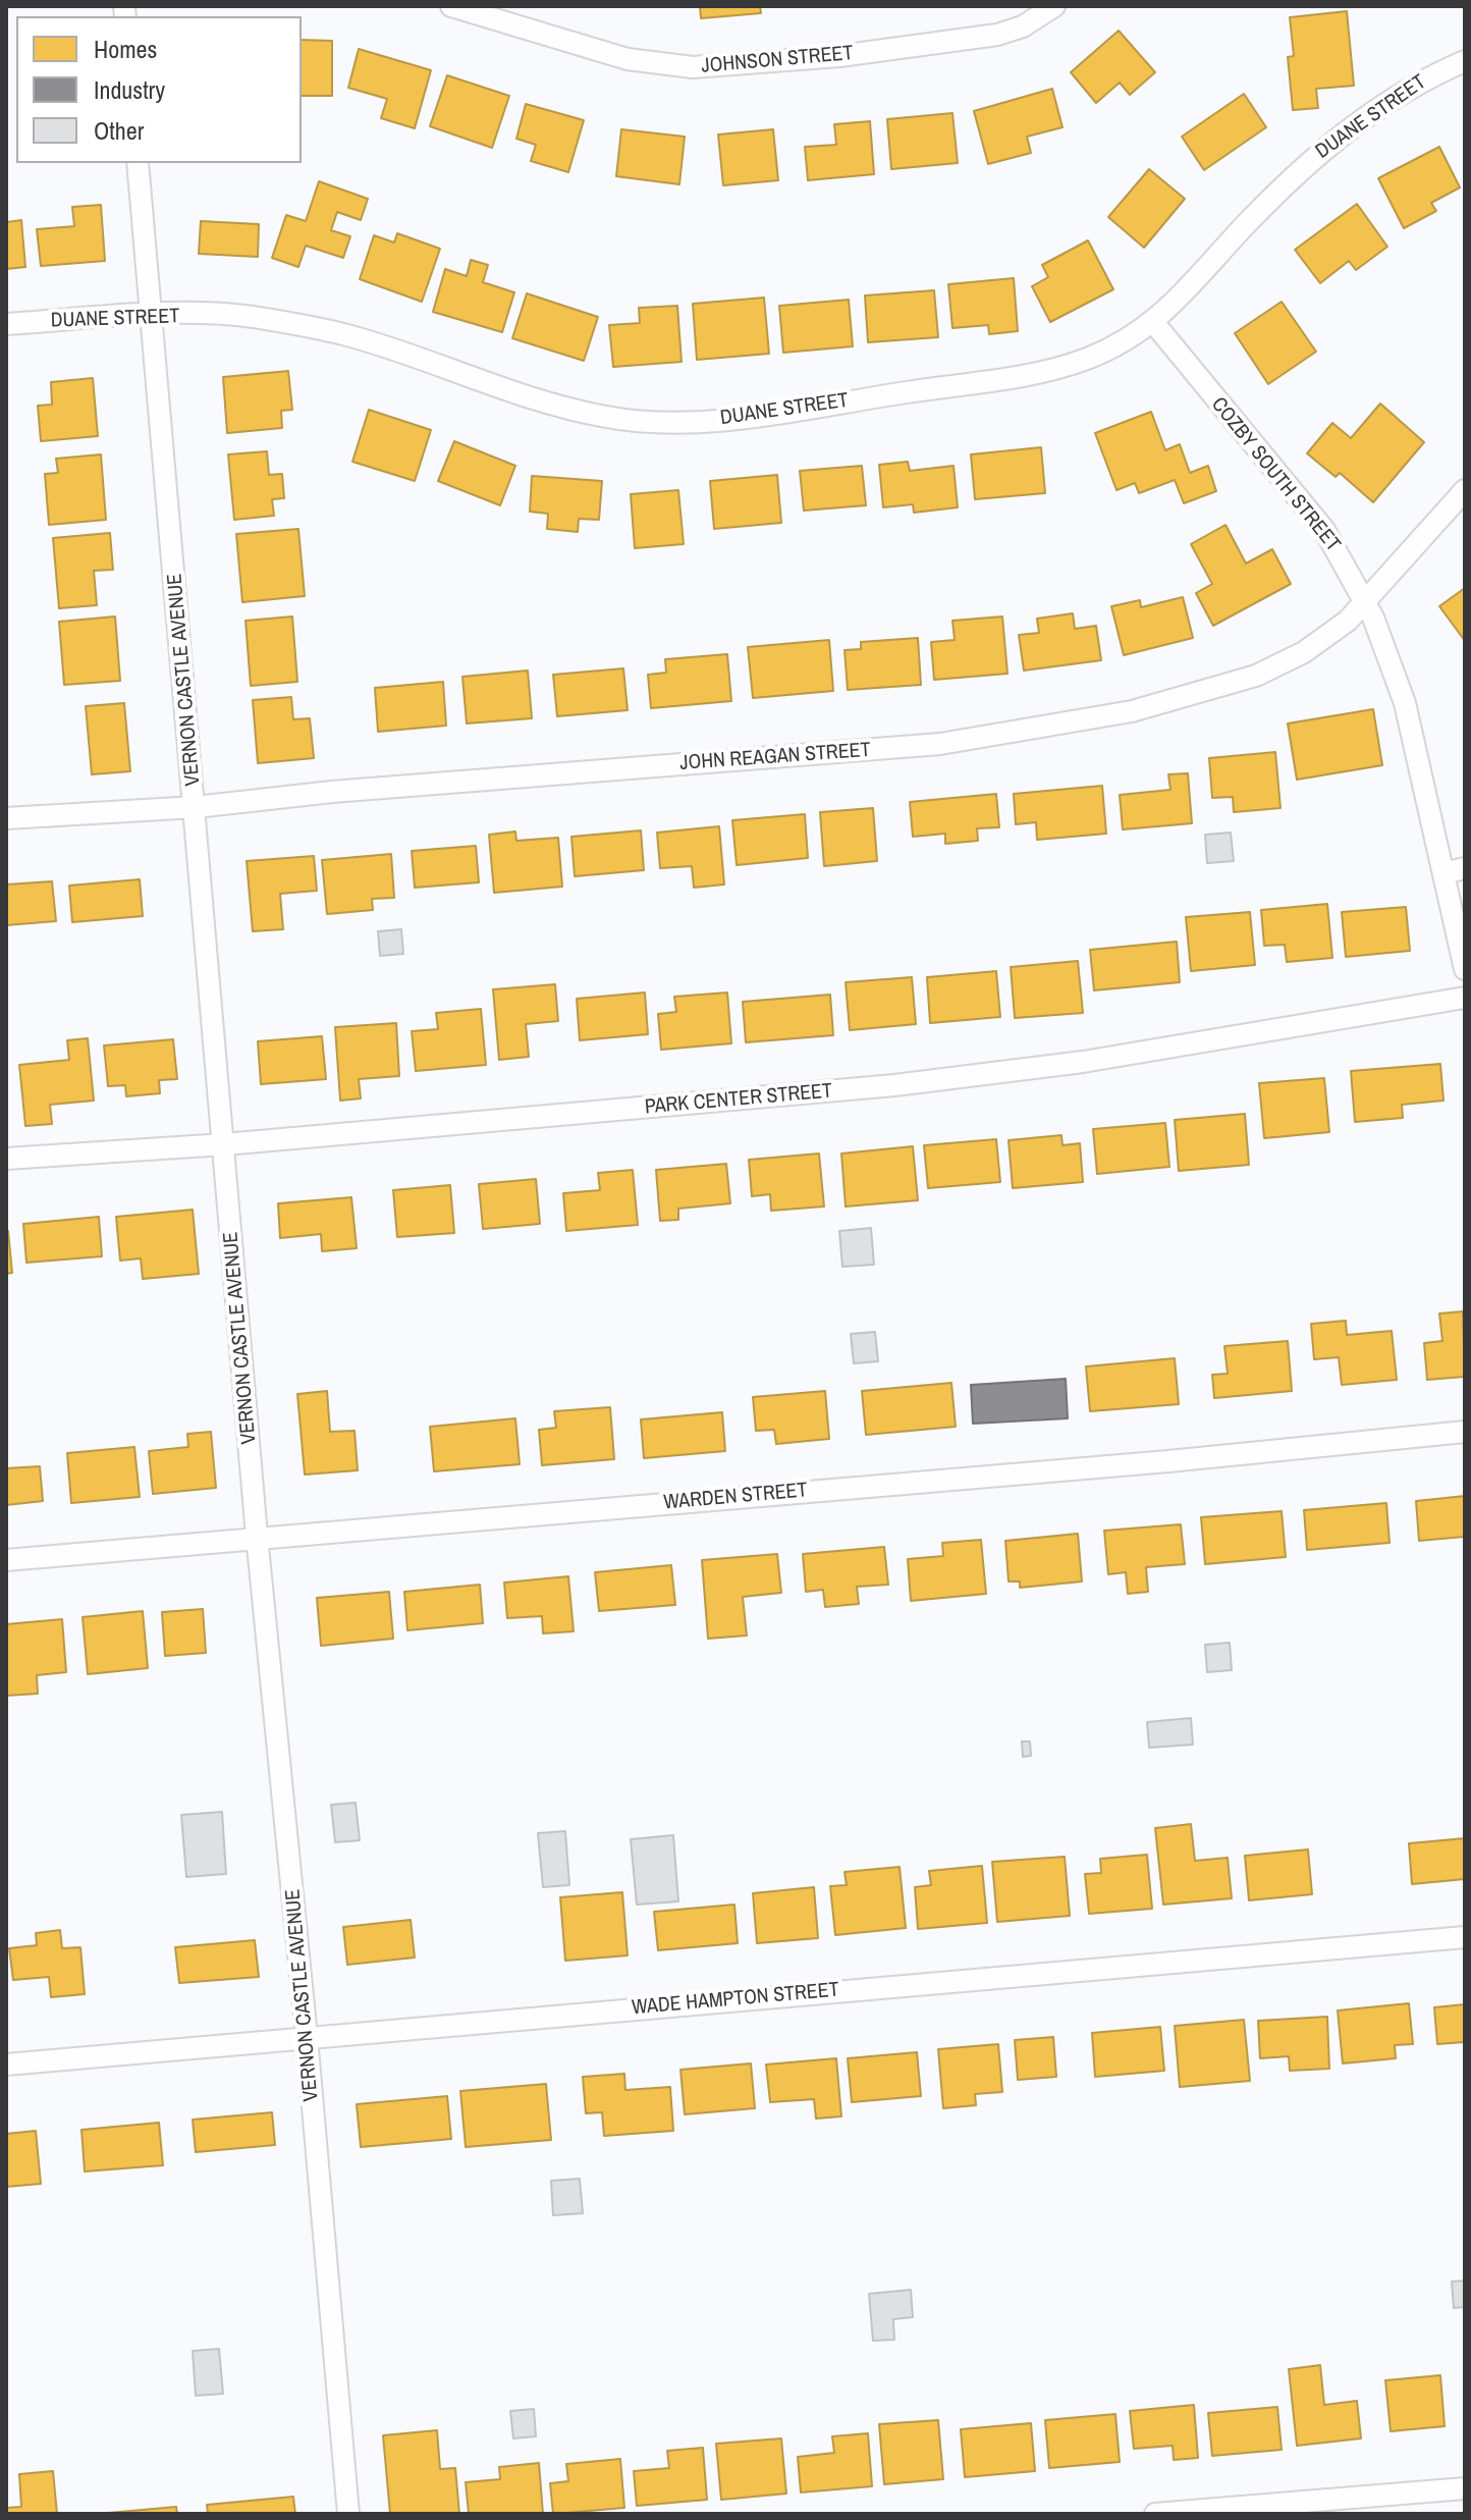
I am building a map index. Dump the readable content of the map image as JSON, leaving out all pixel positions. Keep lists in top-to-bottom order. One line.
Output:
{"streets":{"street":["JOHNSON STREET","DUANE STREET","COZBY SOUTH STREET","VERNON CASTLE AVENUE","JOHN REAGAN STREET","PARK CENTER STREET","WARDEN STREET","WADE HAMPTON STREET"]},"crossings":[["DUANE STREET","COZBY SOUTH STREET"],["DUANE STREET","VERNON CASTLE AVENUE"],["COZBY SOUTH STREET","JOHN REAGAN STREET"],["VERNON CASTLE AVENUE","JOHN REAGAN STREET"],["VERNON CASTLE AVENUE","PARK CENTER STREET"],["VERNON CASTLE AVENUE","WARDEN STREET"],["VERNON CASTLE AVENUE","WADE HAMPTON STREET"]],"legend":["Homes","Industry","Other"]}
